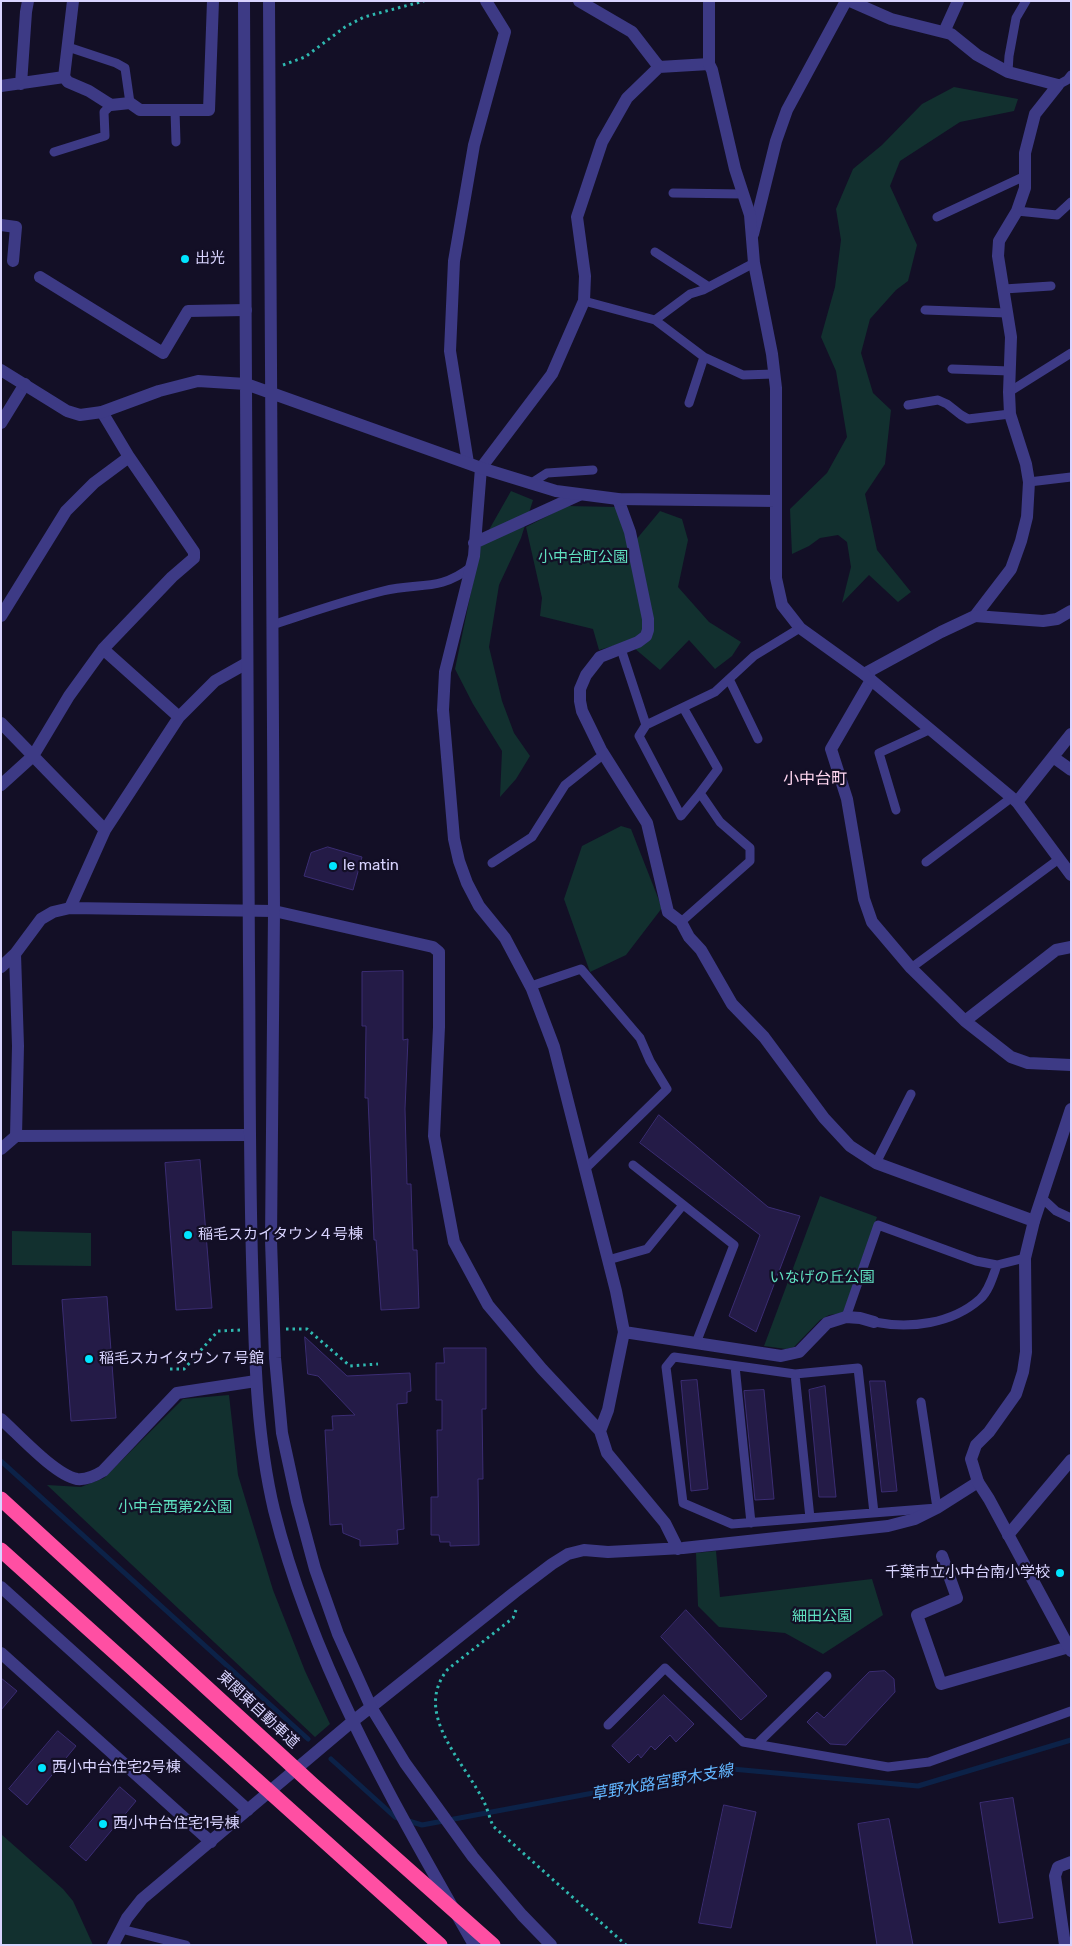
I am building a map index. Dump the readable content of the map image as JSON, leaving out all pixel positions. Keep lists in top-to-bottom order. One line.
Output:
{"streets":{"highway":["東関東自動車道"]},"districts":["小中台町"],"water":["草野水路宮野木支線"],"parks":["小中台町公園","いなげの丘公園","小中台西第2公園","細田公園"],"places":["出光","le matin","稲毛スカイタウン４号棟","稲毛スカイタウン７号館","千葉市立小中台南小学校","西小中台住宅2号棟","西小中台住宅1号棟"]}
